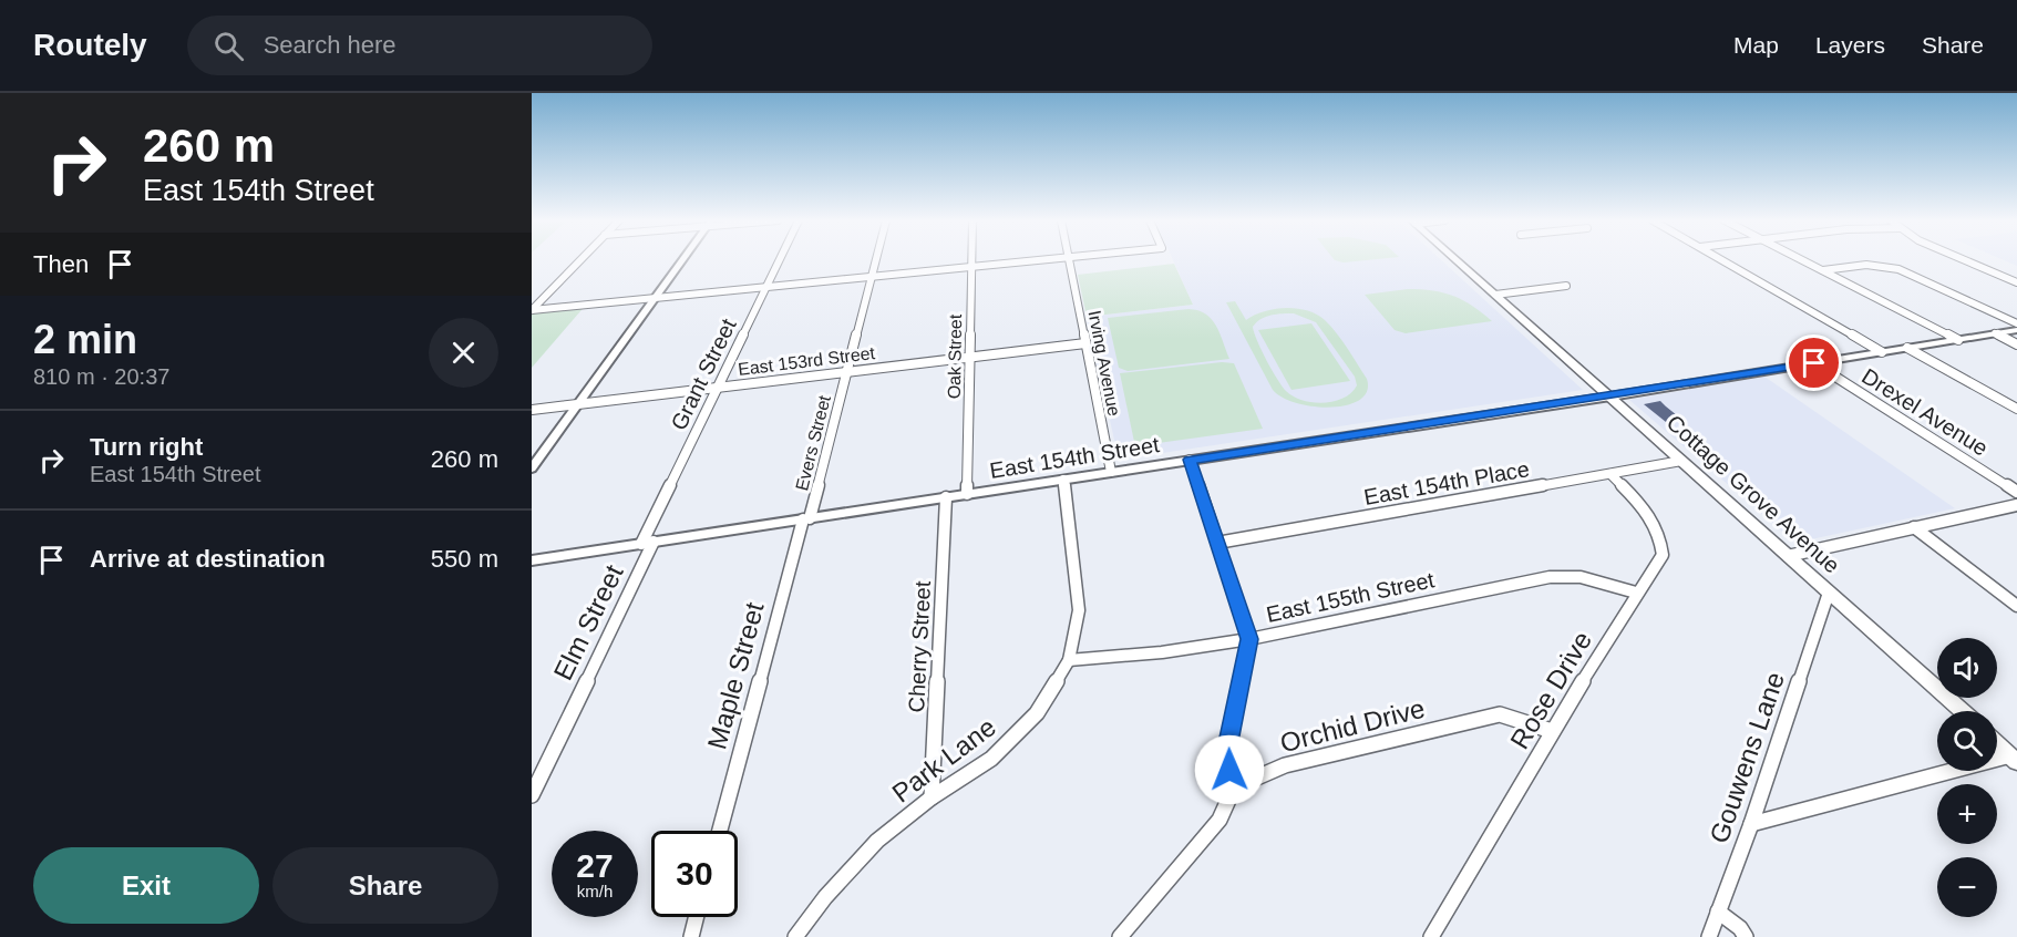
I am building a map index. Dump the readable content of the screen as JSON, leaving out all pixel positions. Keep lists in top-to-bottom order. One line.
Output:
{"streets":{"main road":["Cottage Grove Avenue"],"street":["Oak Street","East 153rd Street","Irving Avenue","Grant Street","Drexel Avenue","Evers Street","East 154th Street","East 154th Place","East 155th Street","Elm Street","Cherry Street","Maple Street","Rose Drive","Orchid Drive","Gouwens Lane","Park Lane"]},"crossings":[["Oak Street","East 153rd Street"],["Oak Street","East 154th Street"],["East 153rd Street","Irving Avenue"],["East 153rd Street","Grant Street"],["East 153rd Street","Evers Street"],["Irving Avenue","East 154th Street"],["Grant Street","East 154th Street"],["Grant Street","Elm Street"],["Drexel Avenue","East 154th Street"],["Evers Street","East 154th Street"],["Evers Street","Maple Street"],["East 154th Street","Cottage Grove Avenue"],["East 154th Street","Elm Street"],["East 154th Street","Cherry Street"],["East 154th Street","Maple Street"],["East 154th Street","Park Lane"],["East 154th Place","Cottage Grove Avenue"],["East 154th Place","Rose Drive"],["Cottage Grove Avenue","Gouwens Lane"],["East 155th Street","Rose Drive"],["East 155th Street","Park Lane"],["Cherry Street","Park Lane"],["Rose Drive","Orchid Drive"]],"page":{"header":"Routely","search":"Search here","nav":["Map","Layers","Share"],"turn":["260 m","East 154th Street"],"then":"Then","heading":["2 min","810 m · 20:37"],"list":[{"name":"Turn right","note":"East 154th Street","value":"260 m"},{"name":"Arrive at destination","value":"550 m"}],"map_buttons":["+","−"],"speed":"27 km/h","limit":"30","buttons":["Exit","Share"]}}
